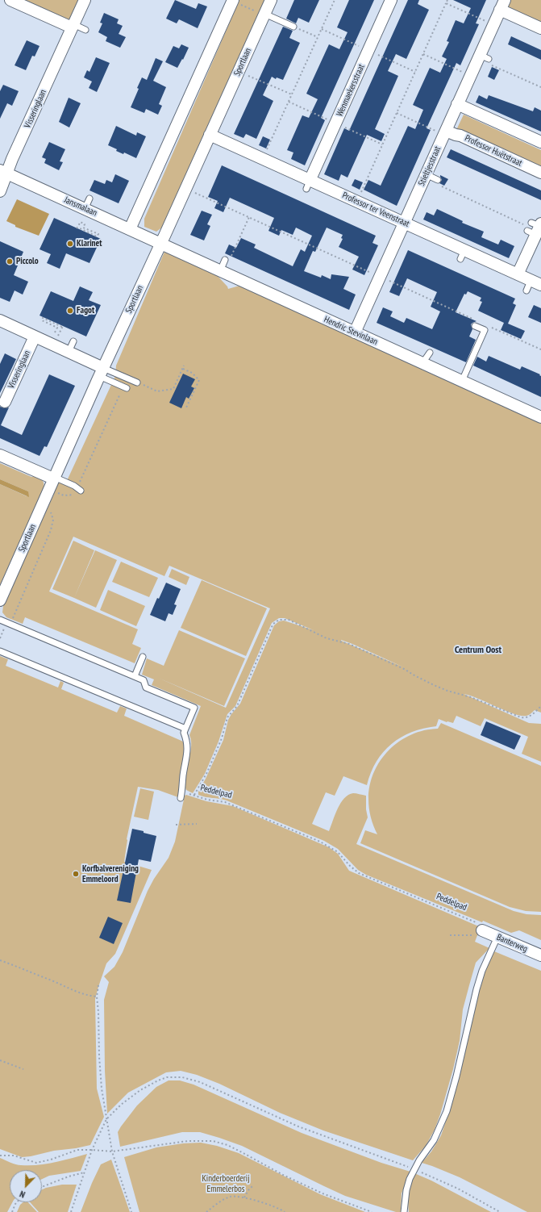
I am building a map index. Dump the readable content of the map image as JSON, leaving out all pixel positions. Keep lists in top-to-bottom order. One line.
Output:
{"streets":{"street":["Sportlaan","Wenmaekersstraat","Visseringlaan","Professor Huëtstraat","Stieltjesstraat","Jansmalaan","Professor ter Veenstraat","Hendric Stevinlaan","Banterweg"],"path":["Peddelpad"]},"crossings":[["Sportlaan","Jansmalaan"],["Sportlaan","Professor ter Veenstraat"],["Sportlaan","Hendric Stevinlaan"],["Wenmaekersstraat","Professor ter Veenstraat"],["Visseringlaan","Jansmalaan"],["Professor Huëtstraat","Stieltjesstraat"],["Stieltjesstraat","Professor ter Veenstraat"],["Stieltjesstraat","Hendric Stevinlaan"],["Jansmalaan","Hendric Stevinlaan"],["Peddelpad","Banterweg"]],"districts":["Centrum Oost"],"parks":["Kinderboerderij Emmelerbos"],"places":["Klarinet","Piccolo","Fagot","Korfbalvereniging Emmeloord"],"north":"bottom left"}
